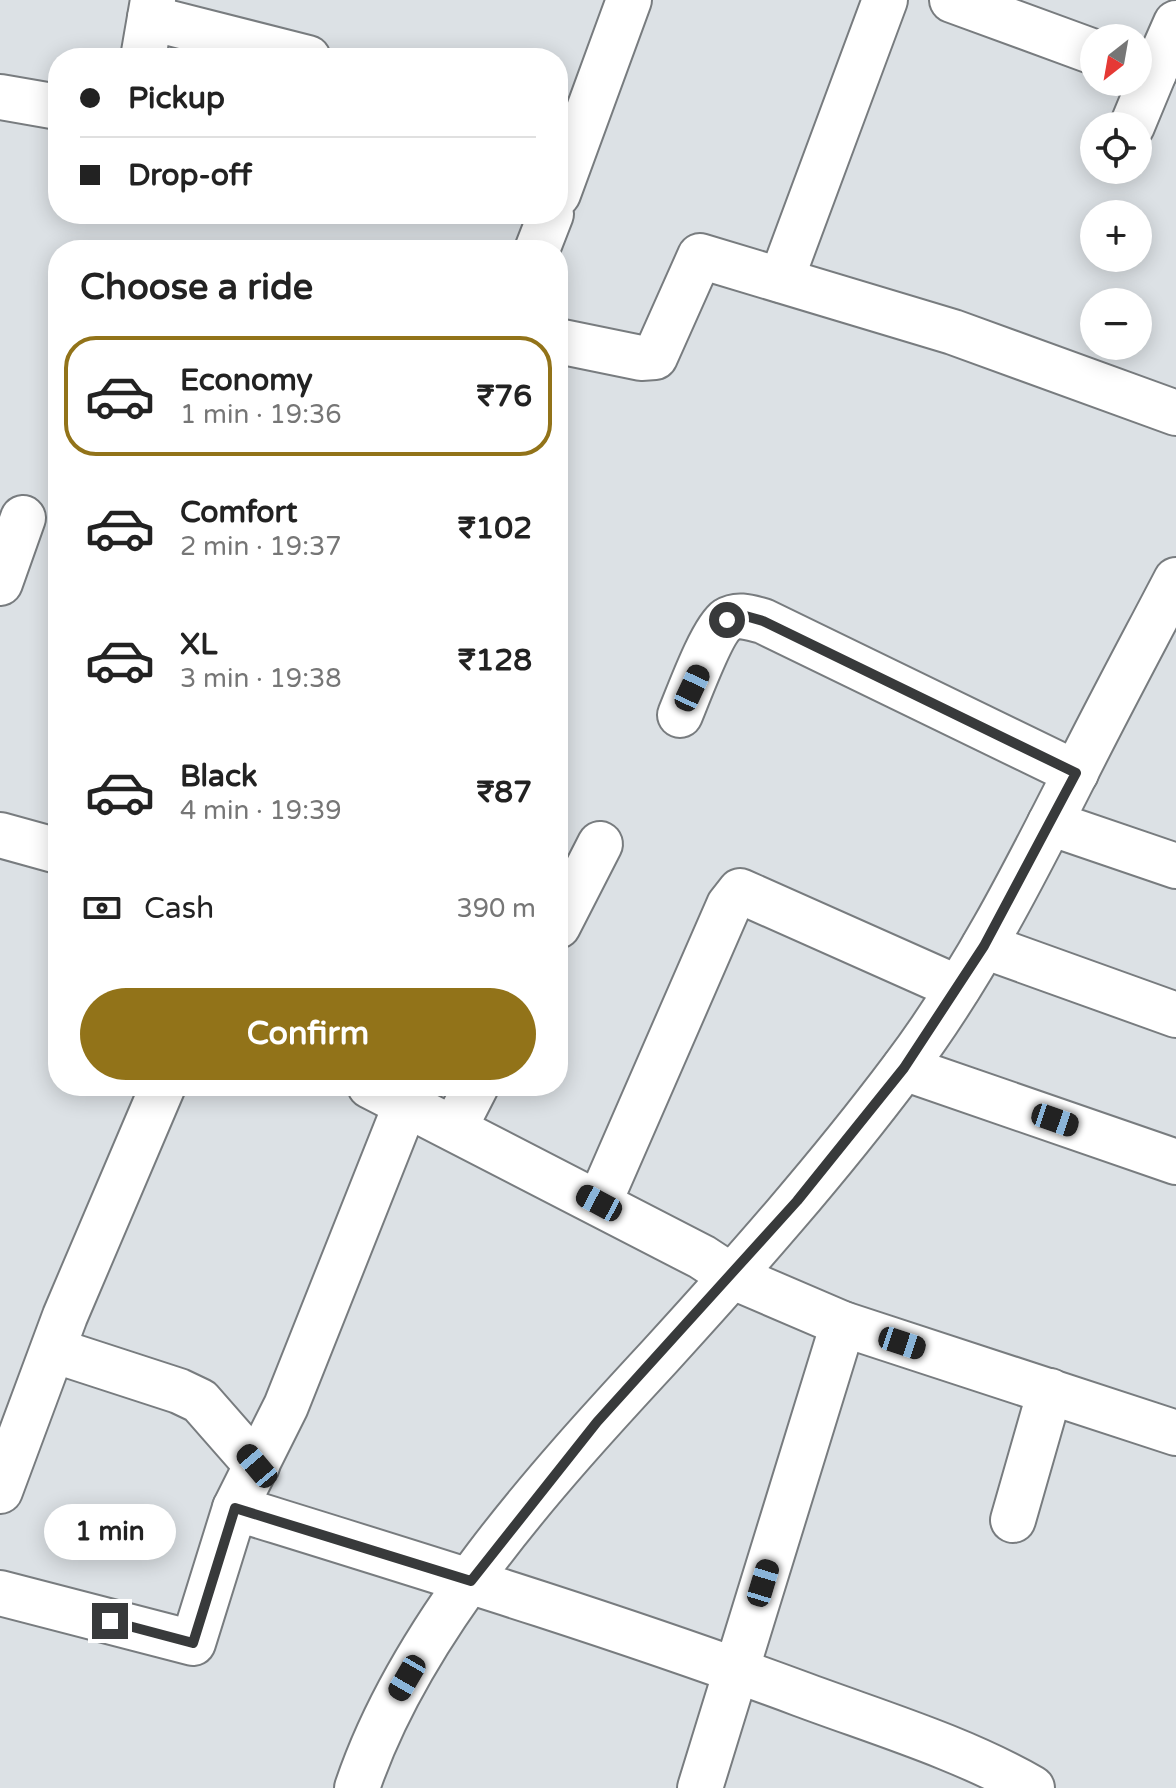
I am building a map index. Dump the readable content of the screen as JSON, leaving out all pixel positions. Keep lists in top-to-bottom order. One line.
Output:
{"north":"bottom left","page":{"map_buttons":["+","−"],"banner":["Pickup","Drop-off"],"heading":"Choose a ride","list":[{"name":"Economy","note":"1 min · 19:36","value":"₹76"},{"name":"Comfort","note":"2 min · 19:37","value":"₹102"},{"name":"XL","note":"3 min · 19:38","value":"₹128"},{"name":"Black","note":"4 min · 19:39","value":"₹87"}],"pay":["Cash","390 m"],"buttons":"Confirm","bubble":"1 min"}}
